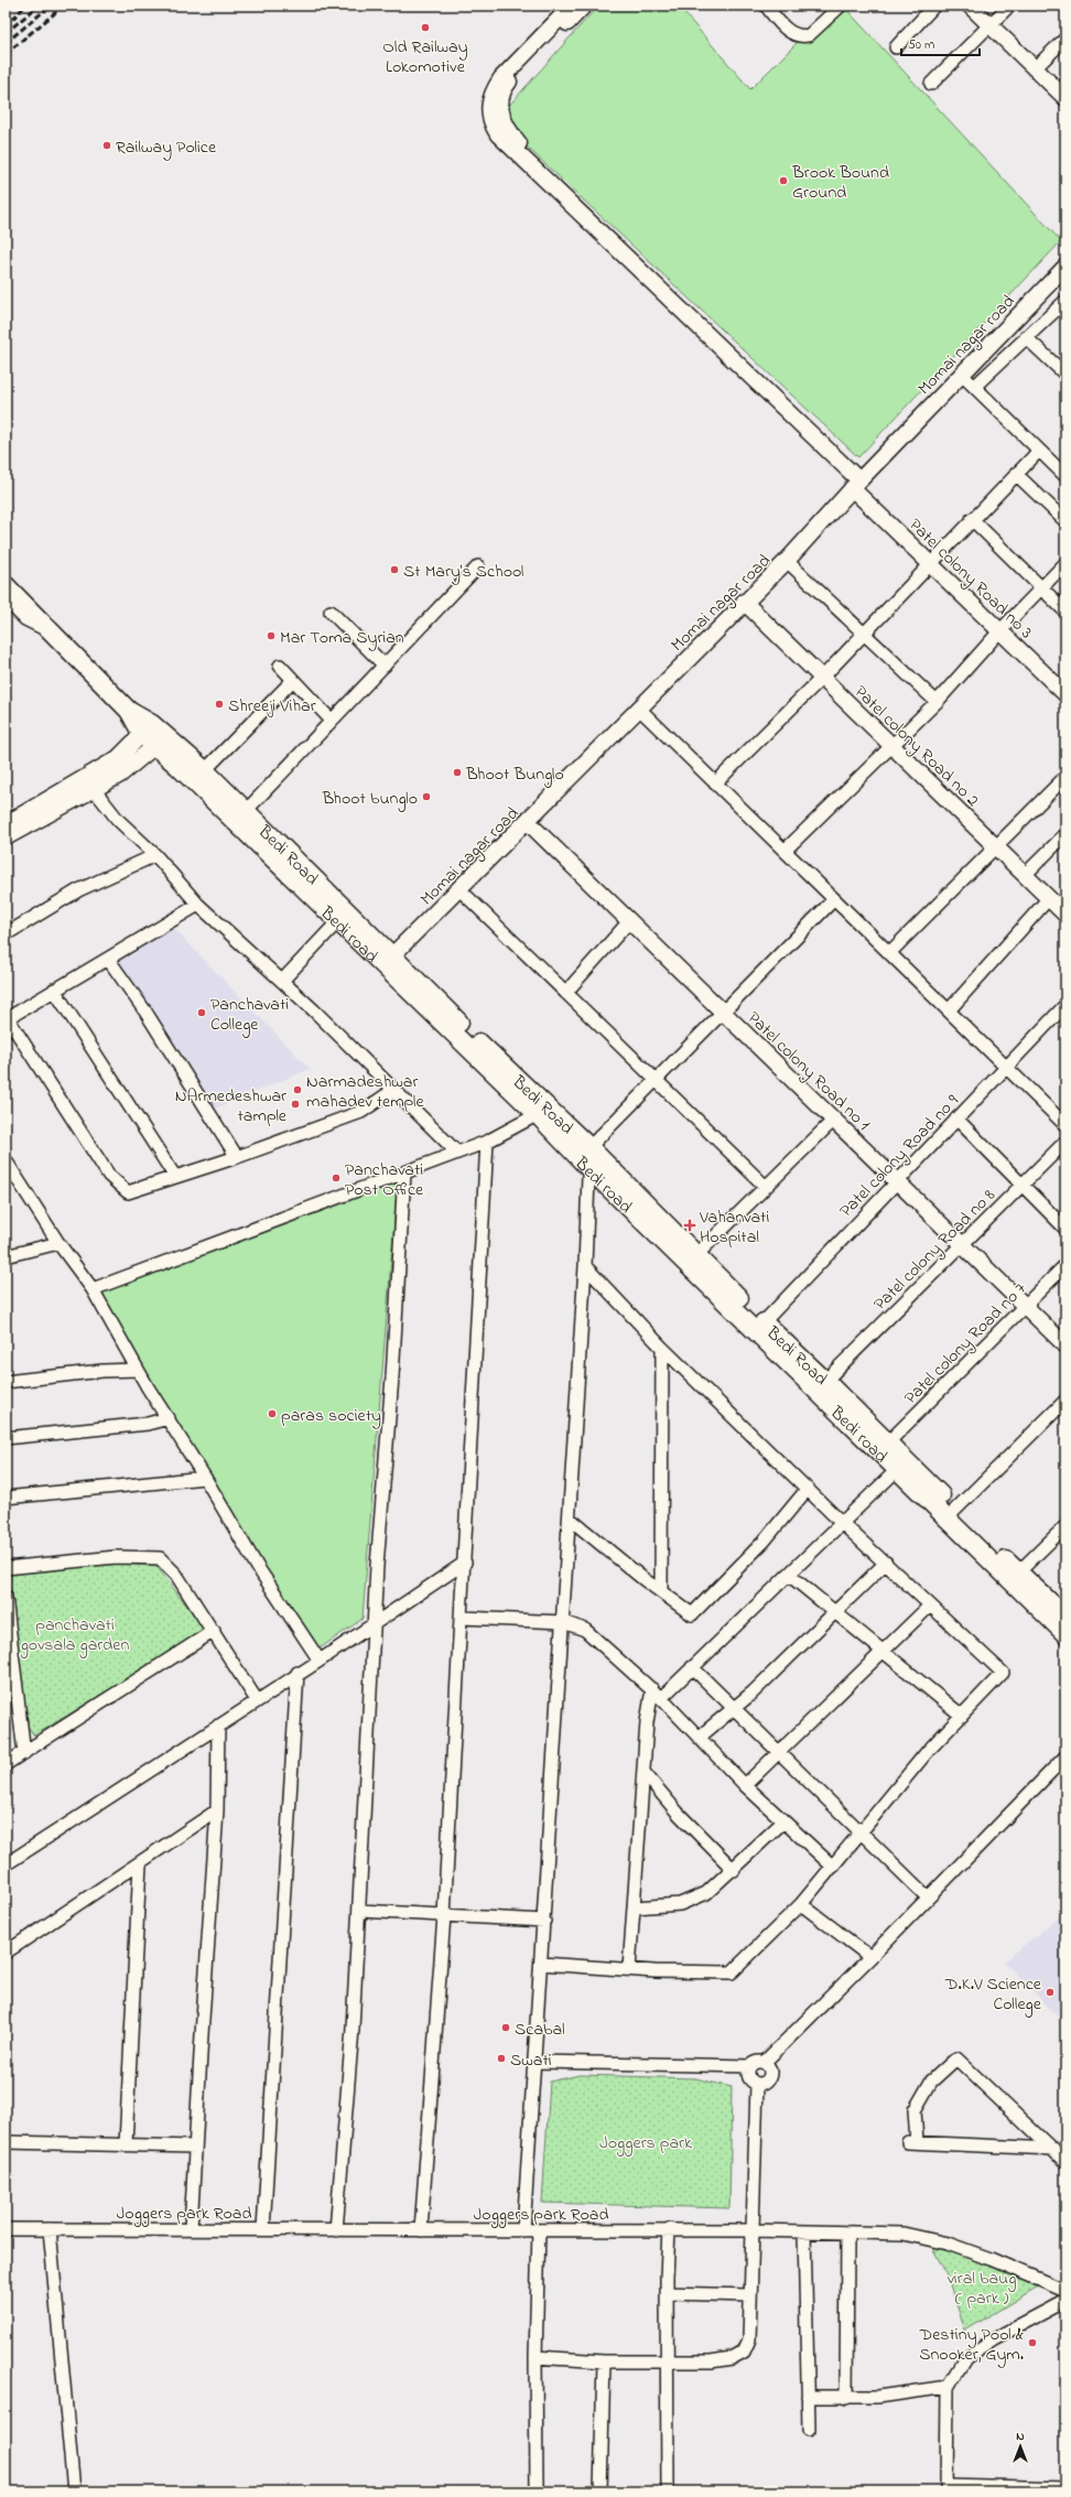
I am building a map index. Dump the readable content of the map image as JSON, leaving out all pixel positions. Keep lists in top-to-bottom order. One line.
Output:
{"streets":{"main road":["Bedi Road","Bedi road"],"street":["Momai nagar road","Patel colony Road no 3","Patel colony Road no 2","Patel colony Road no 1","Patel colony Road no 9","Patel colony Road no 8","Patel colony Road no 7","Joggers park Road"]},"crossings":[["Momai nagar road","Patel colony Road no 3"],["Momai nagar road","Patel colony Road no 2"],["Momai nagar road","Bedi Road"],["Momai nagar road","Patel colony Road no 1"],["Bedi Road","Bedi road"],["Bedi Road","Patel colony Road no 9"],["Bedi Road","Patel colony Road no 8"],["Bedi Road","Patel colony Road no 7"],["Bedi road","Patel colony Road no 9"],["Patel colony Road no 1","Patel colony Road no 9"],["Patel colony Road no 1","Patel colony Road no 8"],["Patel colony Road no 1","Patel colony Road no 7"]],"parks":["panchavati govsala garden","Joggers park","viral baug ( park )"],"places":{"other":["Old Railway Lokomotive","Railway Police","Brook Bound Ground","St Mary's School","Mar Toma Syrian","Shreeji Vihar","Bhoot Bunglo","Bhoot bunglo","Panchavati College","Narmadeshwar mahadev temple","NArmedeshwar tample","Panchavati Post Office","paras society","D.K.V Science College","Scabal","Swati","Destiny Pool & Snooker, Gym."],"health":["Vahanvati Hospital"]},"scale_bar":"50 m","north":"top"}
